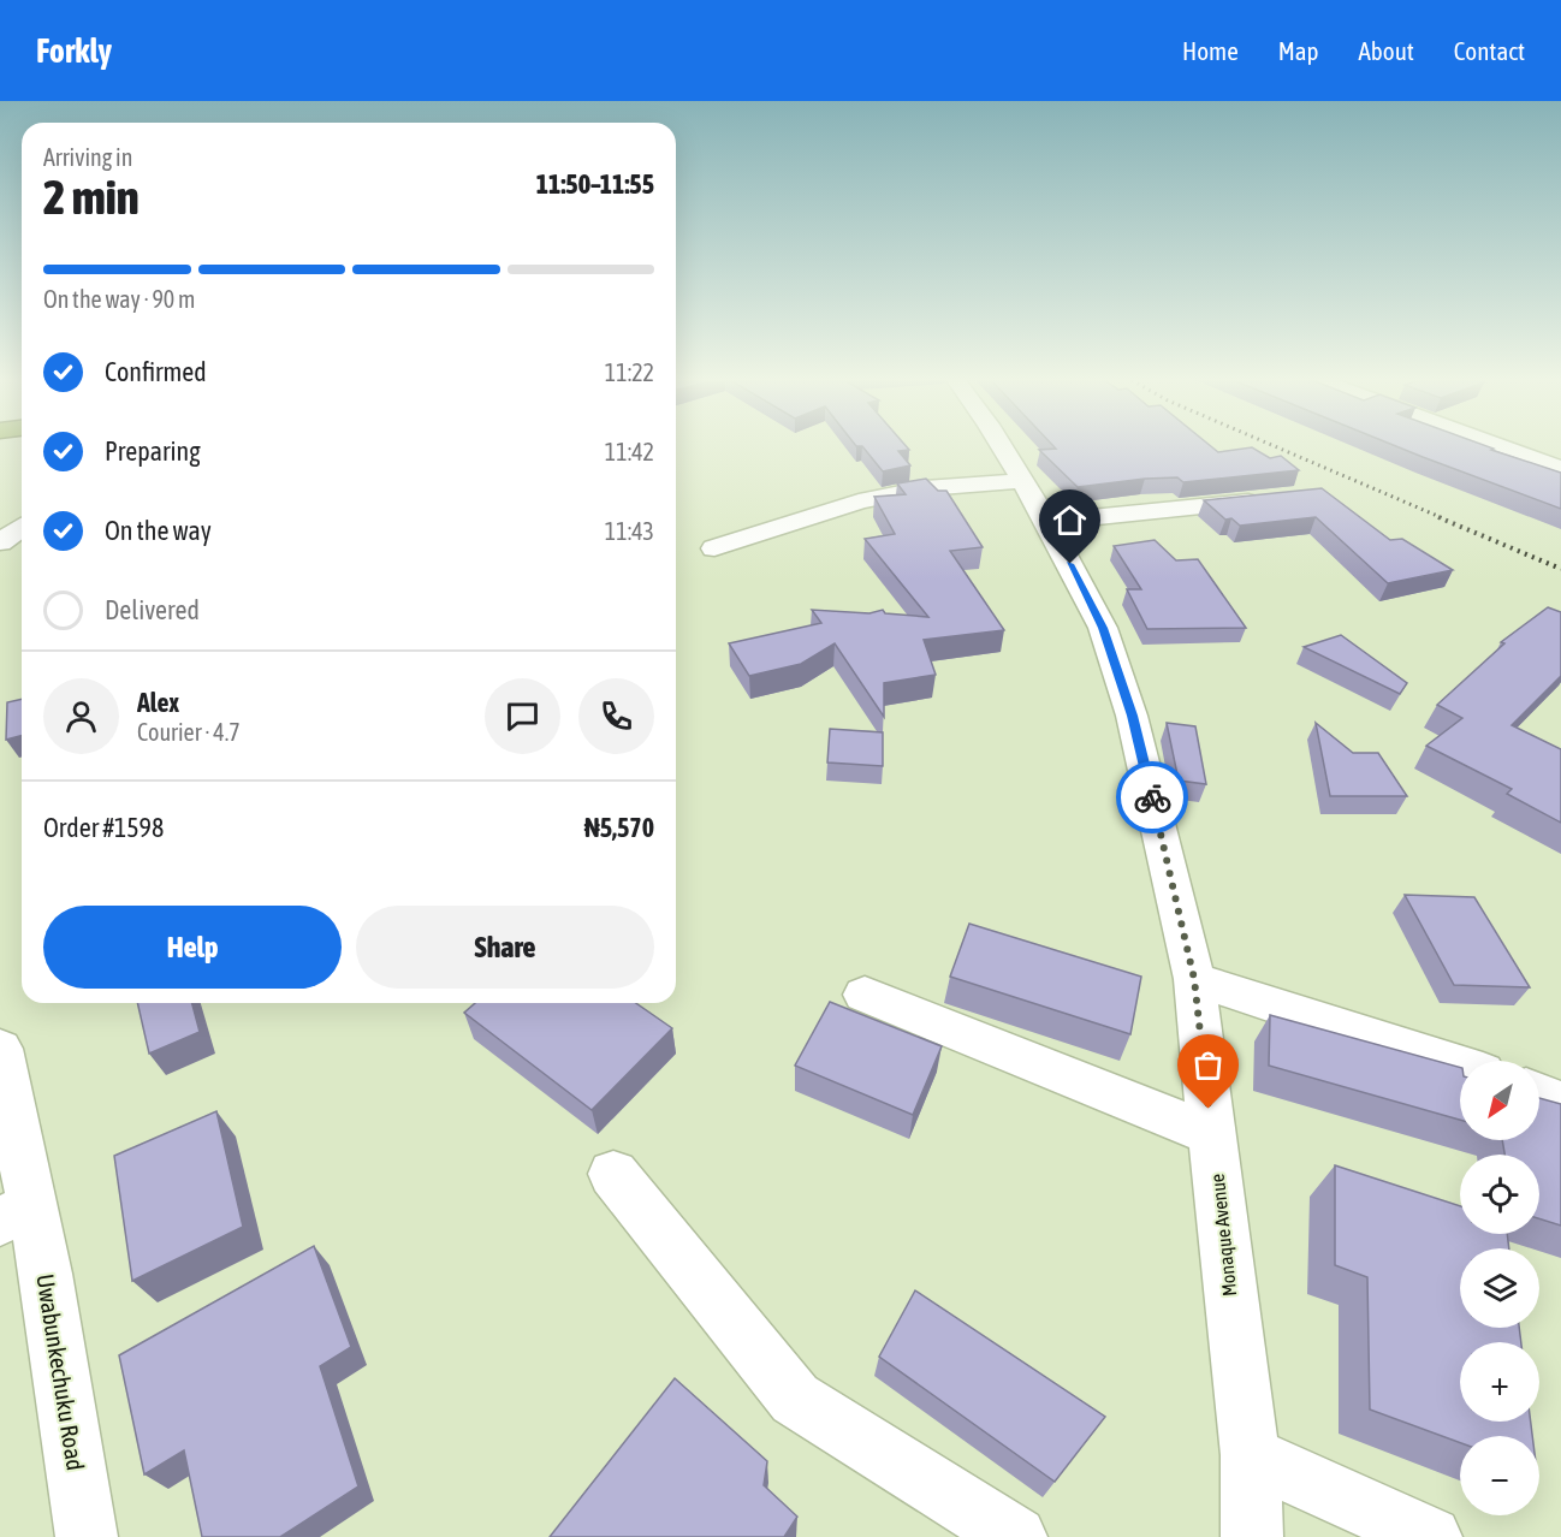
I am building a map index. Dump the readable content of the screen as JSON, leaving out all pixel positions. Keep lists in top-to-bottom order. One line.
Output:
{"streets":{"street":["Monaque Avenue","Uwabunkechuku Road"]},"north":"bottom left","page":{"header":"Forkly","nav":["Home","Map","About","Contact"],"heading":["2 min","Arriving in","11:50–11:55"],"panel":["Alex","Courier · 4.7","Order #1598","₦5,570"],"bar":"On the way · 90 m","list":[["Confirmed","11:22"],["Preparing","11:42"],["On the way","11:43"],"Delivered"],"buttons":["Help","Share"],"map_buttons":["+","−"]}}
